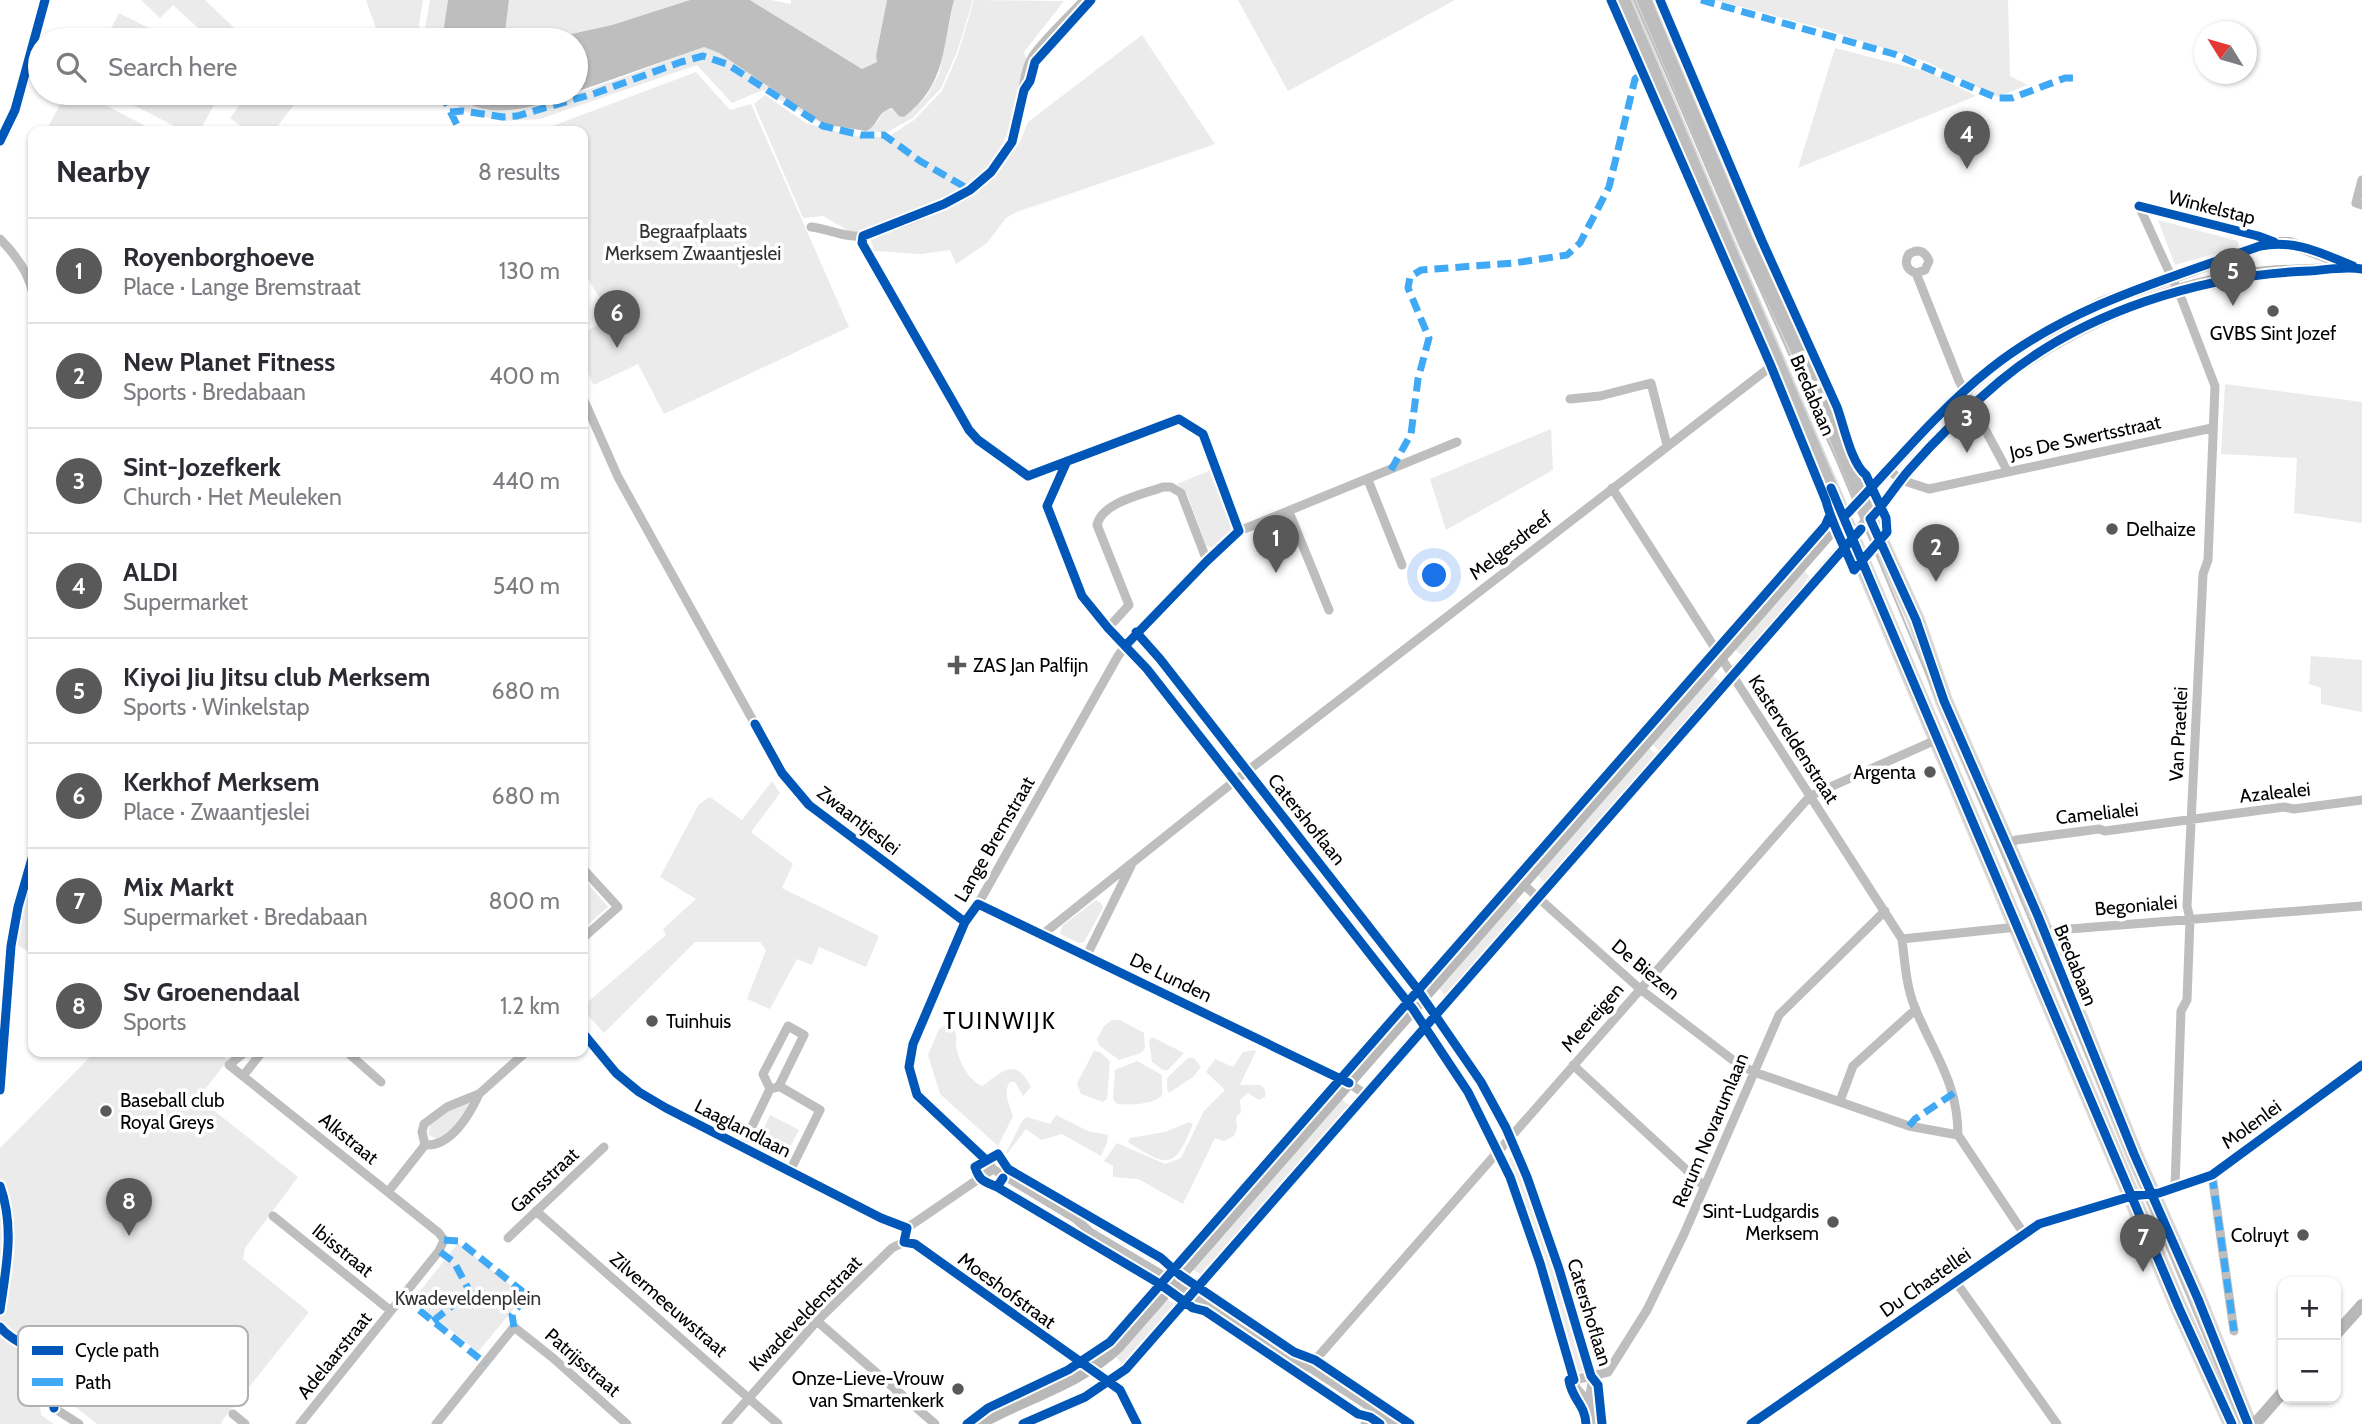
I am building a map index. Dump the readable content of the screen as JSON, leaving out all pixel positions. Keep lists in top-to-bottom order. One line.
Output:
{"streets":{"main road":["Bredabaan"],"street":["Winkelstap","Jos De Swertsstraat","Melgesdreef","Van Praetlei","Kasterveldenstraat","Azalealei","Camelialei","Catershoflaan","Zwaantjeslei","Lange Bremstraat","Begonialei","De Biezen","De Lunden","Meereigen","Molenlei","Laaglandlaan","Rerum Novarumlaan","Alkstraat","Gansstraat","Ibisstraat","Du Chastellei","Moeshofstraat","Zilvermeeuwstraat","Kwadeveldenstraat","Adelaarstraat","Patrijsstraat"]},"crossings":[["Winkelstap","Bredabaan"],["Winkelstap","Jos De Swertsstraat"],["Winkelstap","Van Praetlei"],["Winkelstap","Kasterveldenstraat"],["Winkelstap","Catershoflaan"],["Winkelstap","De Biezen"],["Winkelstap","De Lunden"],["Winkelstap","Moeshofstraat"],["Bredabaan","Melgesdreef"],["Bredabaan","Camelialei"],["Bredabaan","Begonialei"],["Bredabaan","Meereigen"],["Bredabaan","Molenlei"],["Bredabaan","Du Chastellei"],["Jos De Swertsstraat","Van Praetlei"],["Melgesdreef","Kasterveldenstraat"],["Melgesdreef","Catershoflaan"],["Melgesdreef","De Lunden"],["Van Praetlei","Azalealei"],["Van Praetlei","Camelialei"],["Van Praetlei","Begonialei"],["Van Praetlei","Molenlei"],["Kasterveldenstraat","Meereigen"],["Kasterveldenstraat","Rerum Novarumlaan"],["Azalealei","Camelialei"],["Catershoflaan","Lange Bremstraat"],["Catershoflaan","Meereigen"],["Catershoflaan","Rerum Novarumlaan"],["Zwaantjeslei","Lange Bremstraat"],["Lange Bremstraat","De Lunden"],["De Biezen","Meereigen"],["De Biezen","Rerum Novarumlaan"],["Molenlei","Du Chastellei"],["Alkstraat","Adelaarstraat"],["Gansstraat","Zilvermeeuwstraat"],["Ibisstraat","Adelaarstraat"],["Moeshofstraat","Kwadeveldenstraat"],["Zilvermeeuwstraat","Kwadeveldenstraat"]],"districts":["TUINWIJK"],"parks":["Begraafplaats Merksem Zwaantjeslei","Kwadeveldenplein"],"places":{"other":["GVBS Sint Jozef","Delhaize","Argenta","Tuinhuis","Baseball club Royal Greys","Sint-Ludgardis Merksem","Colruyt","Onze-Lieve-Vrouw van Smartenkerk"],"health":["ZAS Jan Palfijn"]},"legend":["Cycle path","Path"],"north":"top left","page":{"search":"Search here","pins":["4","5","6","3","1","2","8","7"],"heading":["Nearby","8 results"],"list":[{"mark":"1","name":"Royenborghoeve","note":"Place · Lange Bremstraat","value":"130 m"},{"mark":"2","name":"New Planet Fitness","note":"Sports · Bredabaan","value":"400 m"},{"mark":"3","name":"Sint-Jozefkerk","note":"Church · Het Meuleken","value":"440 m"},{"mark":"4","name":"ALDI","note":"Supermarket","value":"540 m"},{"mark":"5","name":"Kiyoi Jiu Jitsu club Merksem","note":"Sports · Winkelstap","value":"680 m"},{"mark":"6","name":"Kerkhof Merksem","note":"Place · Zwaantjeslei","value":"680 m"},{"mark":"7","name":"Mix Markt","note":"Supermarket · Bredabaan","value":"800 m"},{"mark":"8","name":"Sv Groenendaal","note":"Sports","value":"1.2 km"}],"map_buttons":["+","−"]}}
